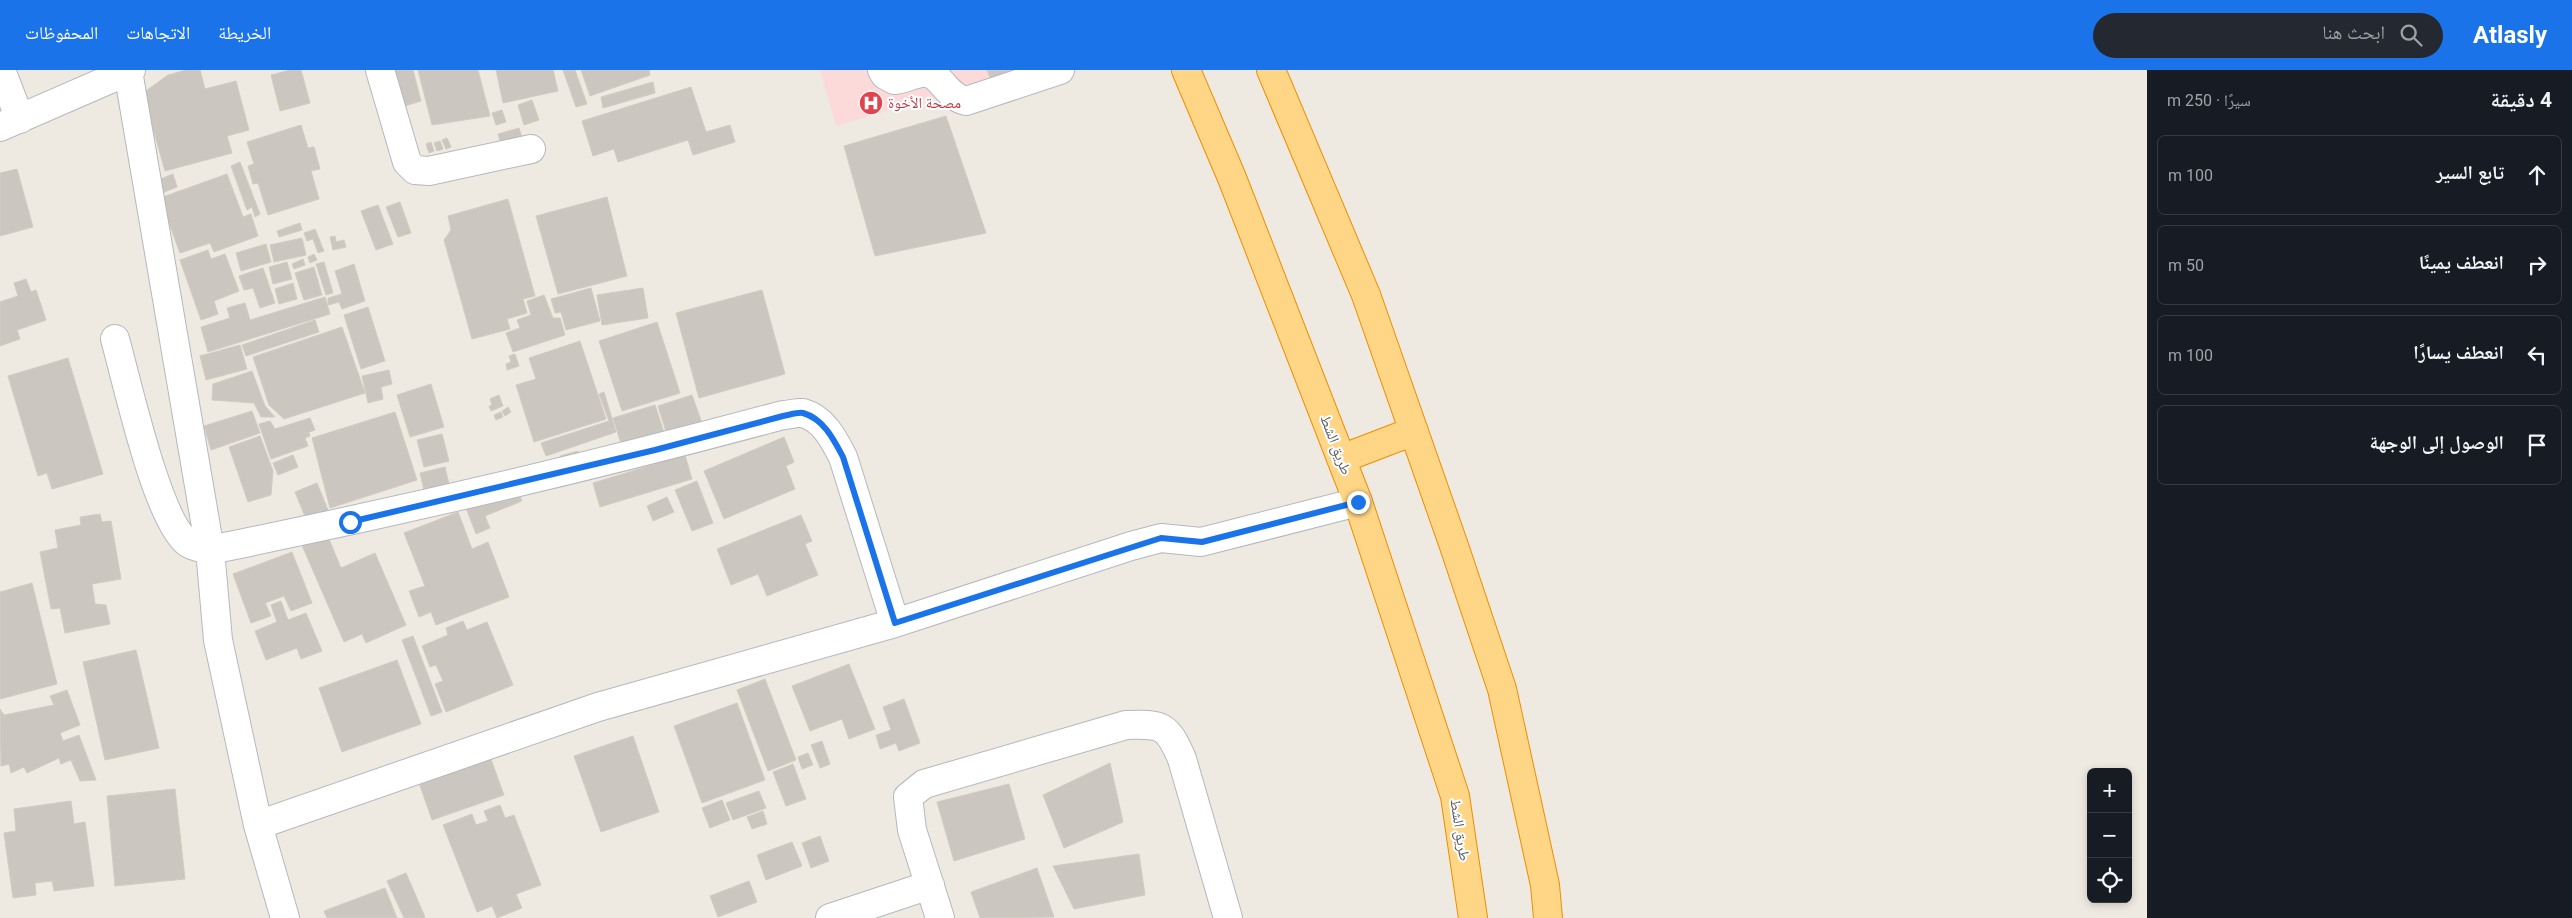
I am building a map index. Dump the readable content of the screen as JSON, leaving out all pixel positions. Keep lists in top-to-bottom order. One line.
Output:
{"streets":{"highway":["طريق الشط"]},"places":{"hospital":["مصحة الأخوة"]},"page":{"header":"Atlasly","search":"ابحث هنا","nav":["الخريطة","الاتجاهات","المحفوظات"],"heading":["4 دقيقة","سيرًا · 250 m"],"list":[["تابع السير","100 m"],["انعطف يمينًا","50 m"],["انعطف يسارًا","100 m"],"الوصول إلى الوجهة"],"map_buttons":["+","−"]}}
